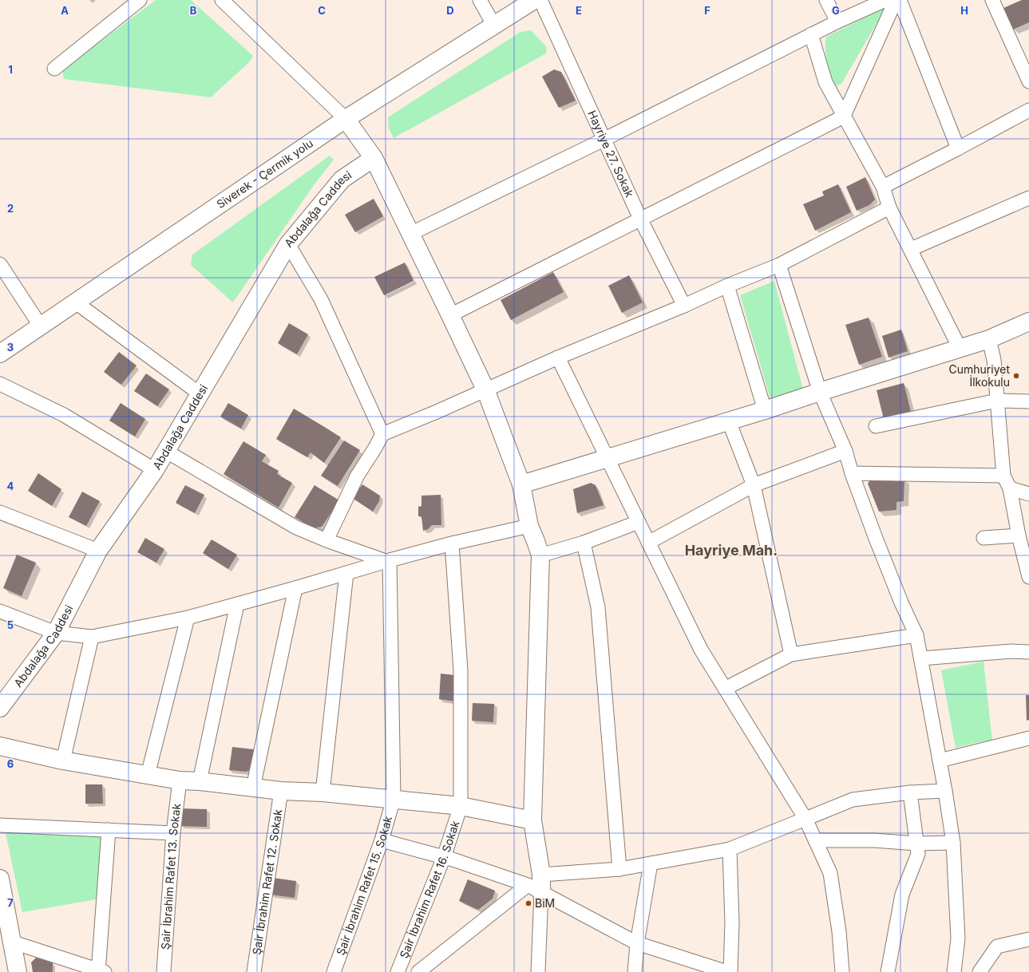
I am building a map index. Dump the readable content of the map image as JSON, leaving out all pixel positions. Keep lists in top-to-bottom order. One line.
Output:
{"streets":{"street":["Hayriye 27. Sokak","Siverek - Çermik yolu","Abdalağa Caddesi","Şair İbrahim Rafet 13. Sokak","Şair İbrahim Rafet 12. Sokak","Şair İbrahim Rafet 15. Sokak","Şair İbrahim Rafet 16. Sokak"]},"districts":["Hayriye Mah."],"places":["Cumhuriyet İlkokulu","BiM"],"grid":{"columns":["A","B","C","D","E","F","G","H"],"rows":["1","2","3","4","5","6","7"]}}
